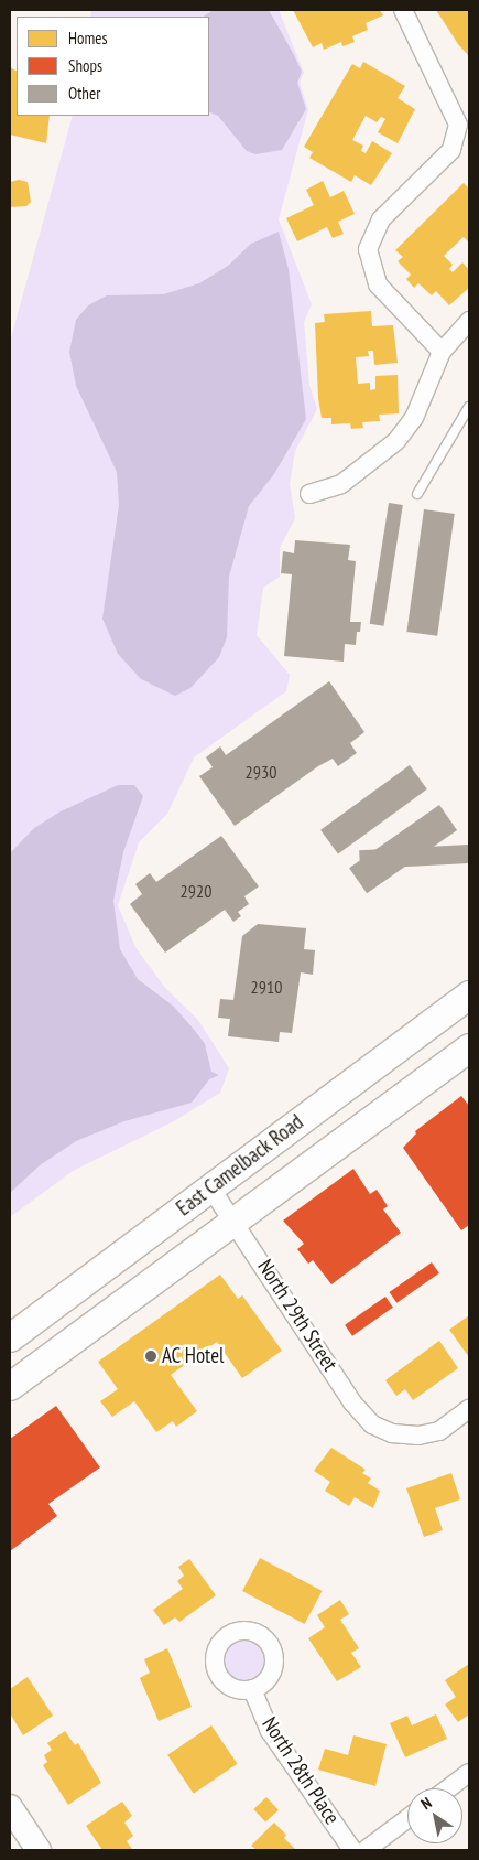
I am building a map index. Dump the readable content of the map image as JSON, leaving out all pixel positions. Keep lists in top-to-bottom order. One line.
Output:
{"streets":{"main road":["East Camelback Road"],"street":["North 29th Street","North 28th Place"]},"crossings":[["East Camelback Road","North 29th Street"]],"places":["AC Hotel"],"house_numbers":["2930","2920","2910"],"legend":["Homes","Shops","Other"],"north":"top left"}
